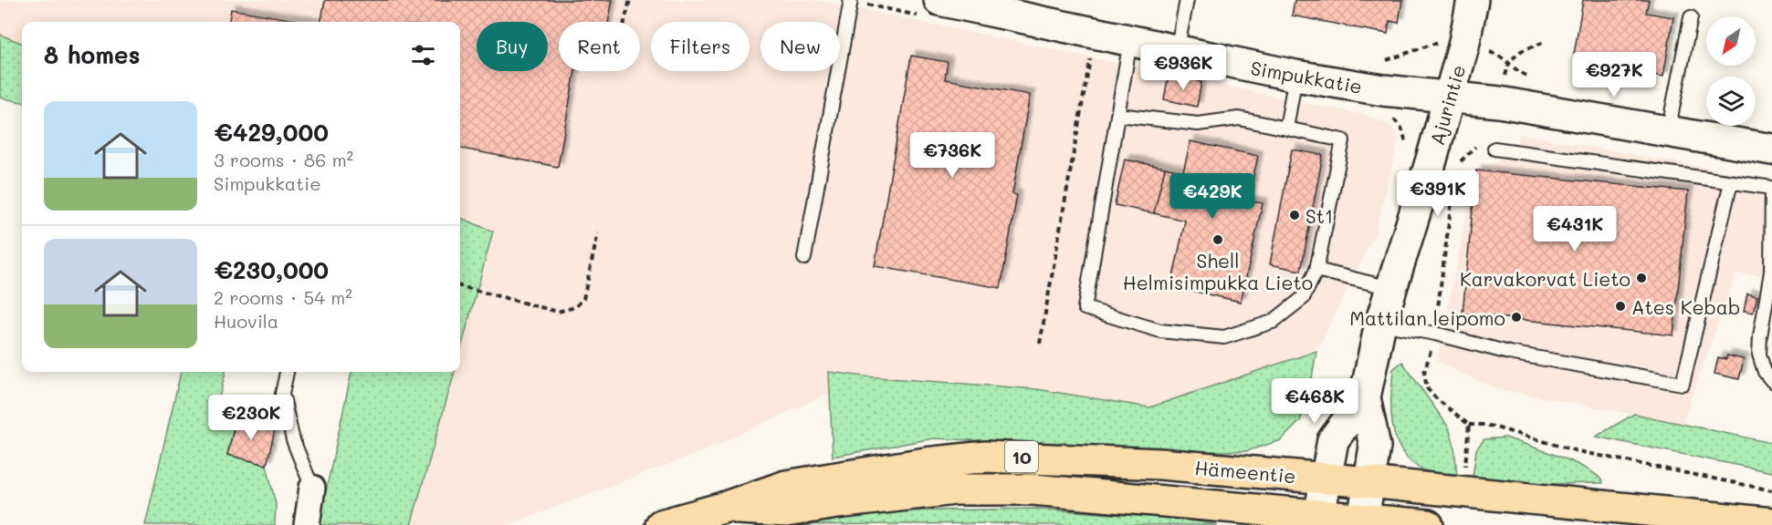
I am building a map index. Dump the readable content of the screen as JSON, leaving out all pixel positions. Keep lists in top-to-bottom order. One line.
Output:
{"streets":{"highway":["10","Hämeentie"],"street":["Simpukkatie","Ajurintie"]},"crossings":[["Simpukkatie","Ajurintie"],["Ajurintie","Hämeentie"]],"places":["St1","Shell Helmisimpukka Lieto","Karvakorvat Lieto","Ates Kebab","Mattilan leipomo"],"north":"bottom left","page":{"chip":["Buy","Rent","Filters","New"],"heading":"8 homes","price":["€936K","€927K","€736K","€391K","€429K","€431K","€468K","€230K"],"list":[{"name":"€429,000","note":"3 rooms · 86 m² · Simpukkatie"},{"name":"€230,000","note":"2 rooms · 54 m² · Huovila"}]}}
